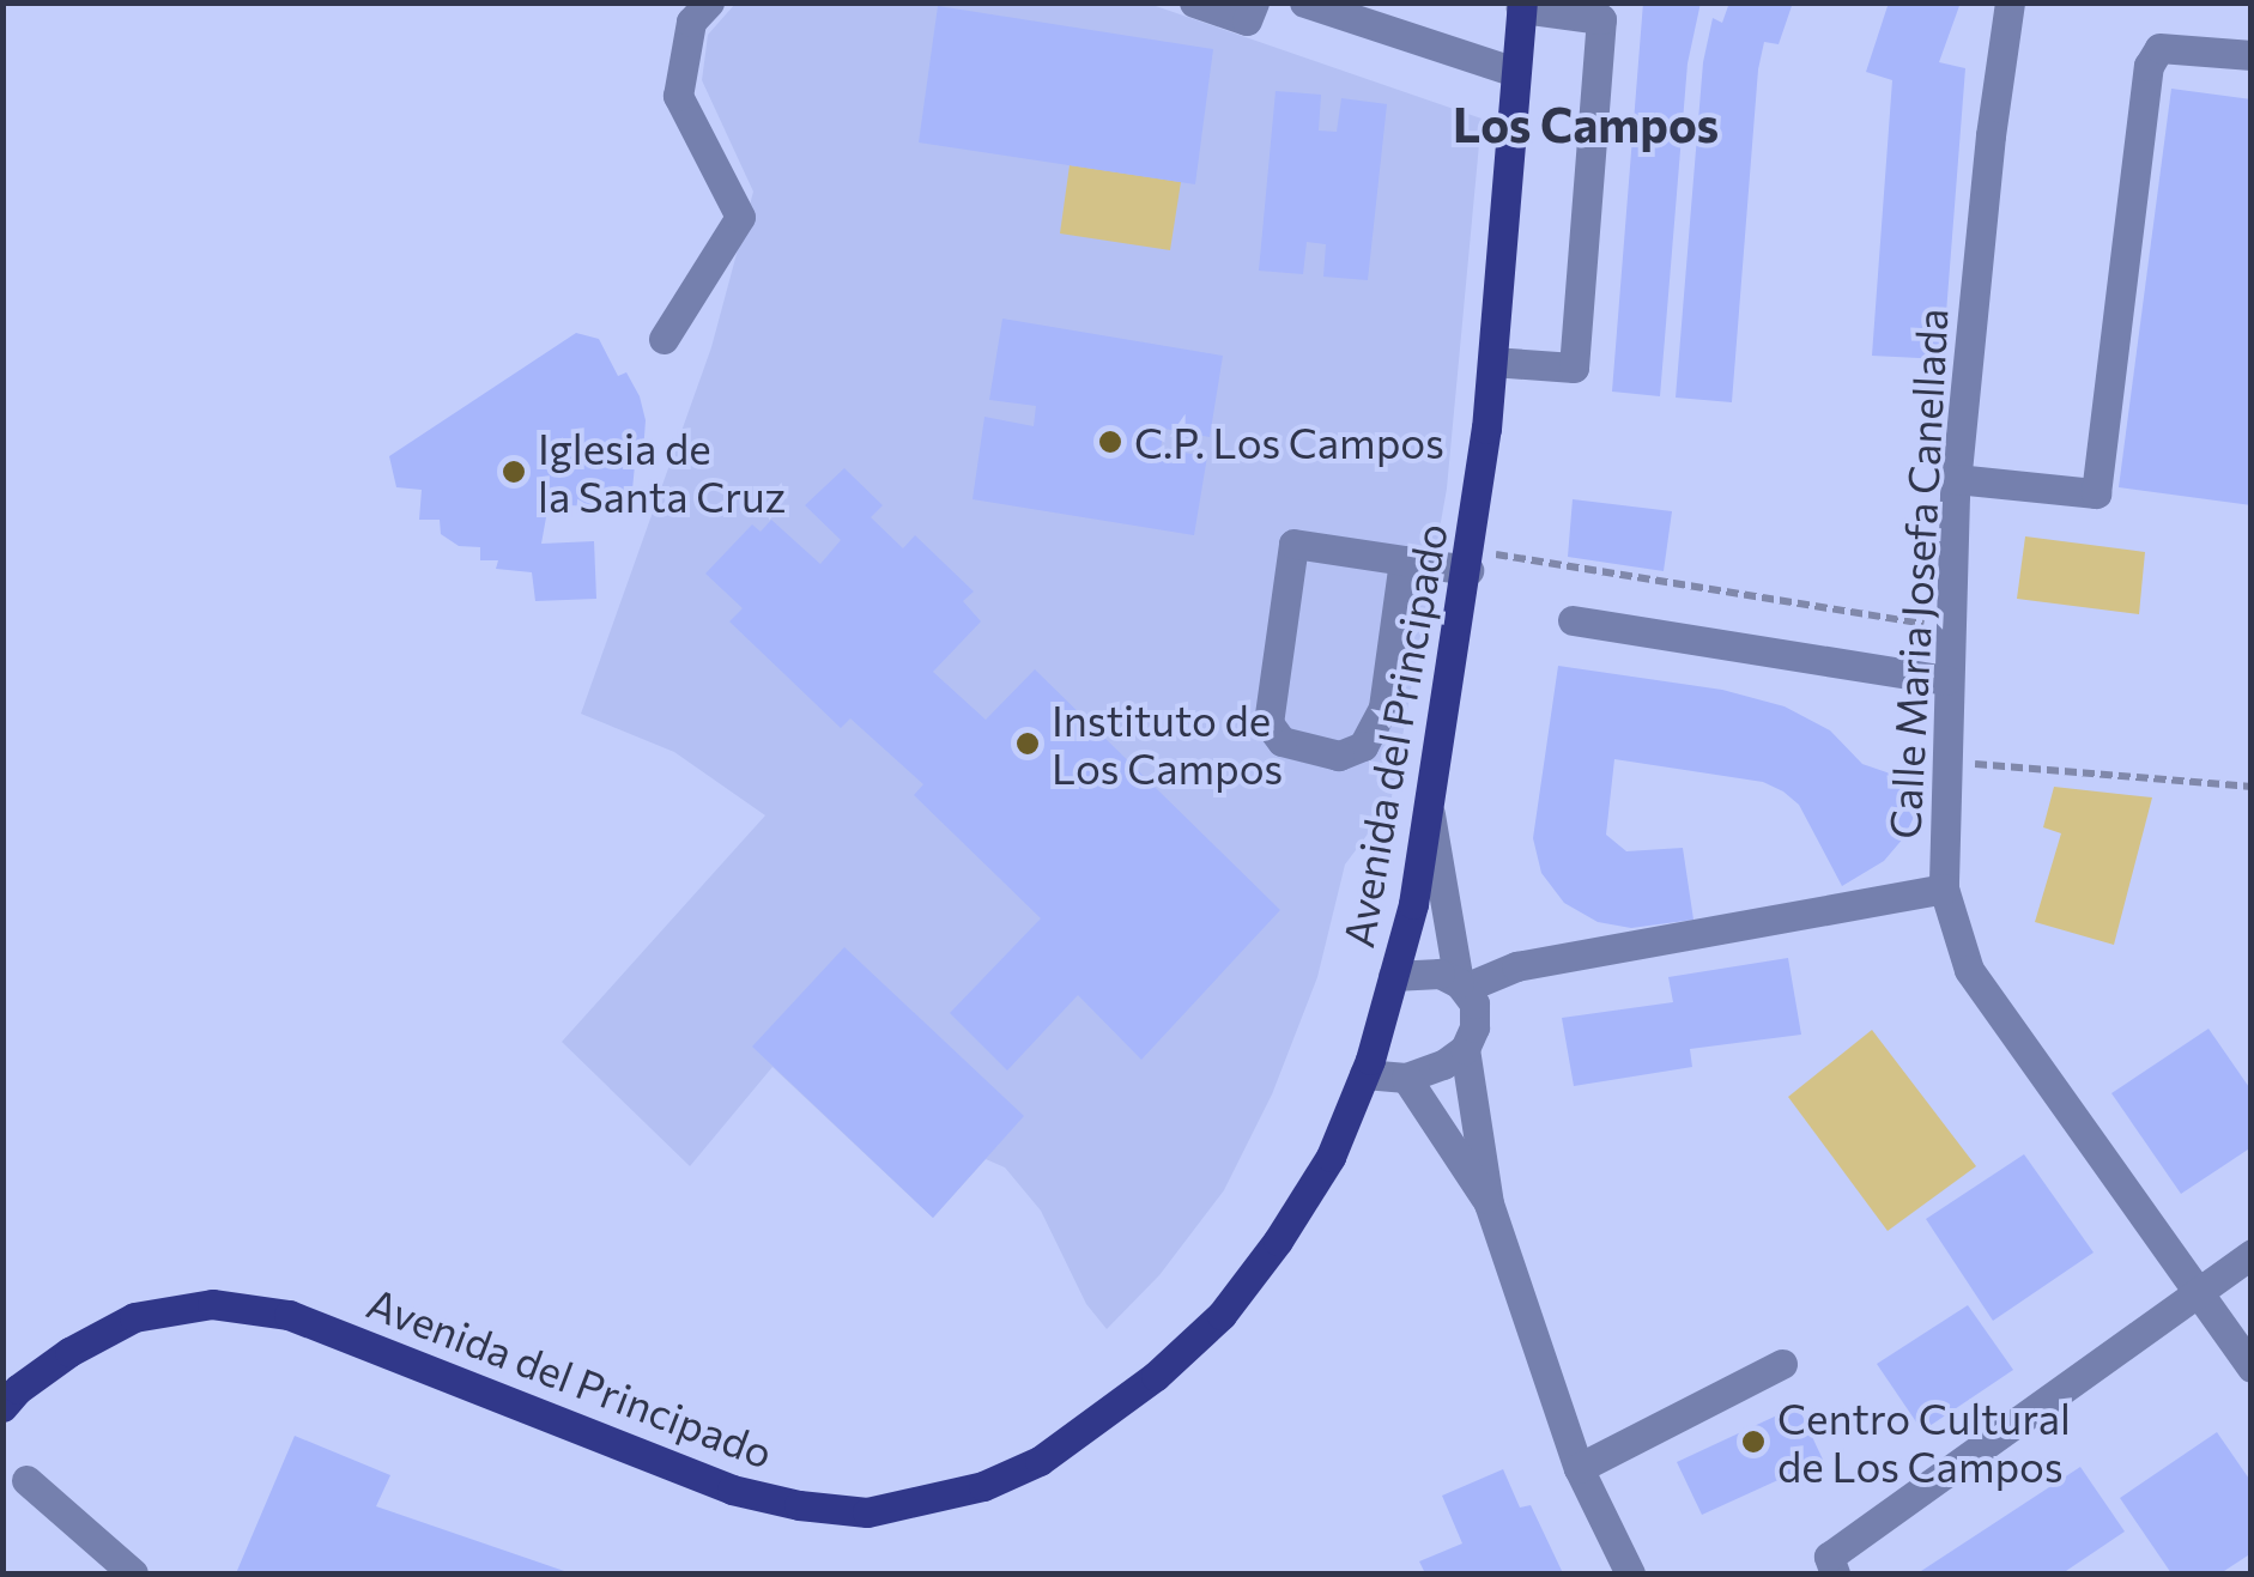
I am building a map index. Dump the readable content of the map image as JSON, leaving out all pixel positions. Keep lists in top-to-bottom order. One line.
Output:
{"streets":{"main road":["Avenida del Principado"],"street":["Calle Maria Josefa Canellada"]},"districts":["Los Campos"],"places":["C.P. Los Campos","Iglesia de la Santa Cruz","Instituto de Los Campos","Centro Cultural de Los Campos"]}
